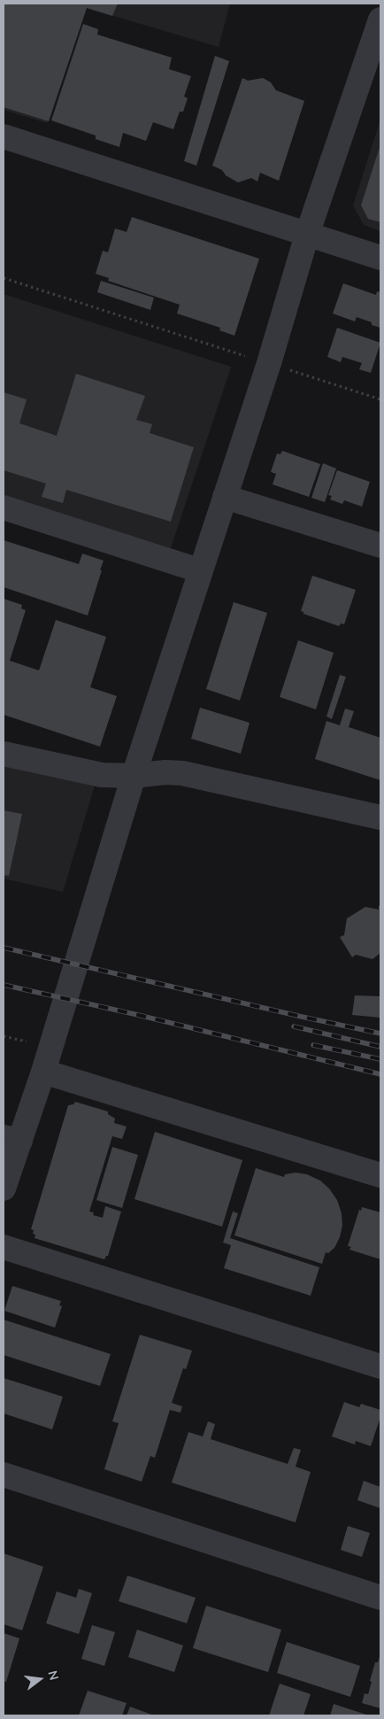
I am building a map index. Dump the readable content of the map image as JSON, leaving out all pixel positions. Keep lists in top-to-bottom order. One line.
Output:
{"north":"right"}
